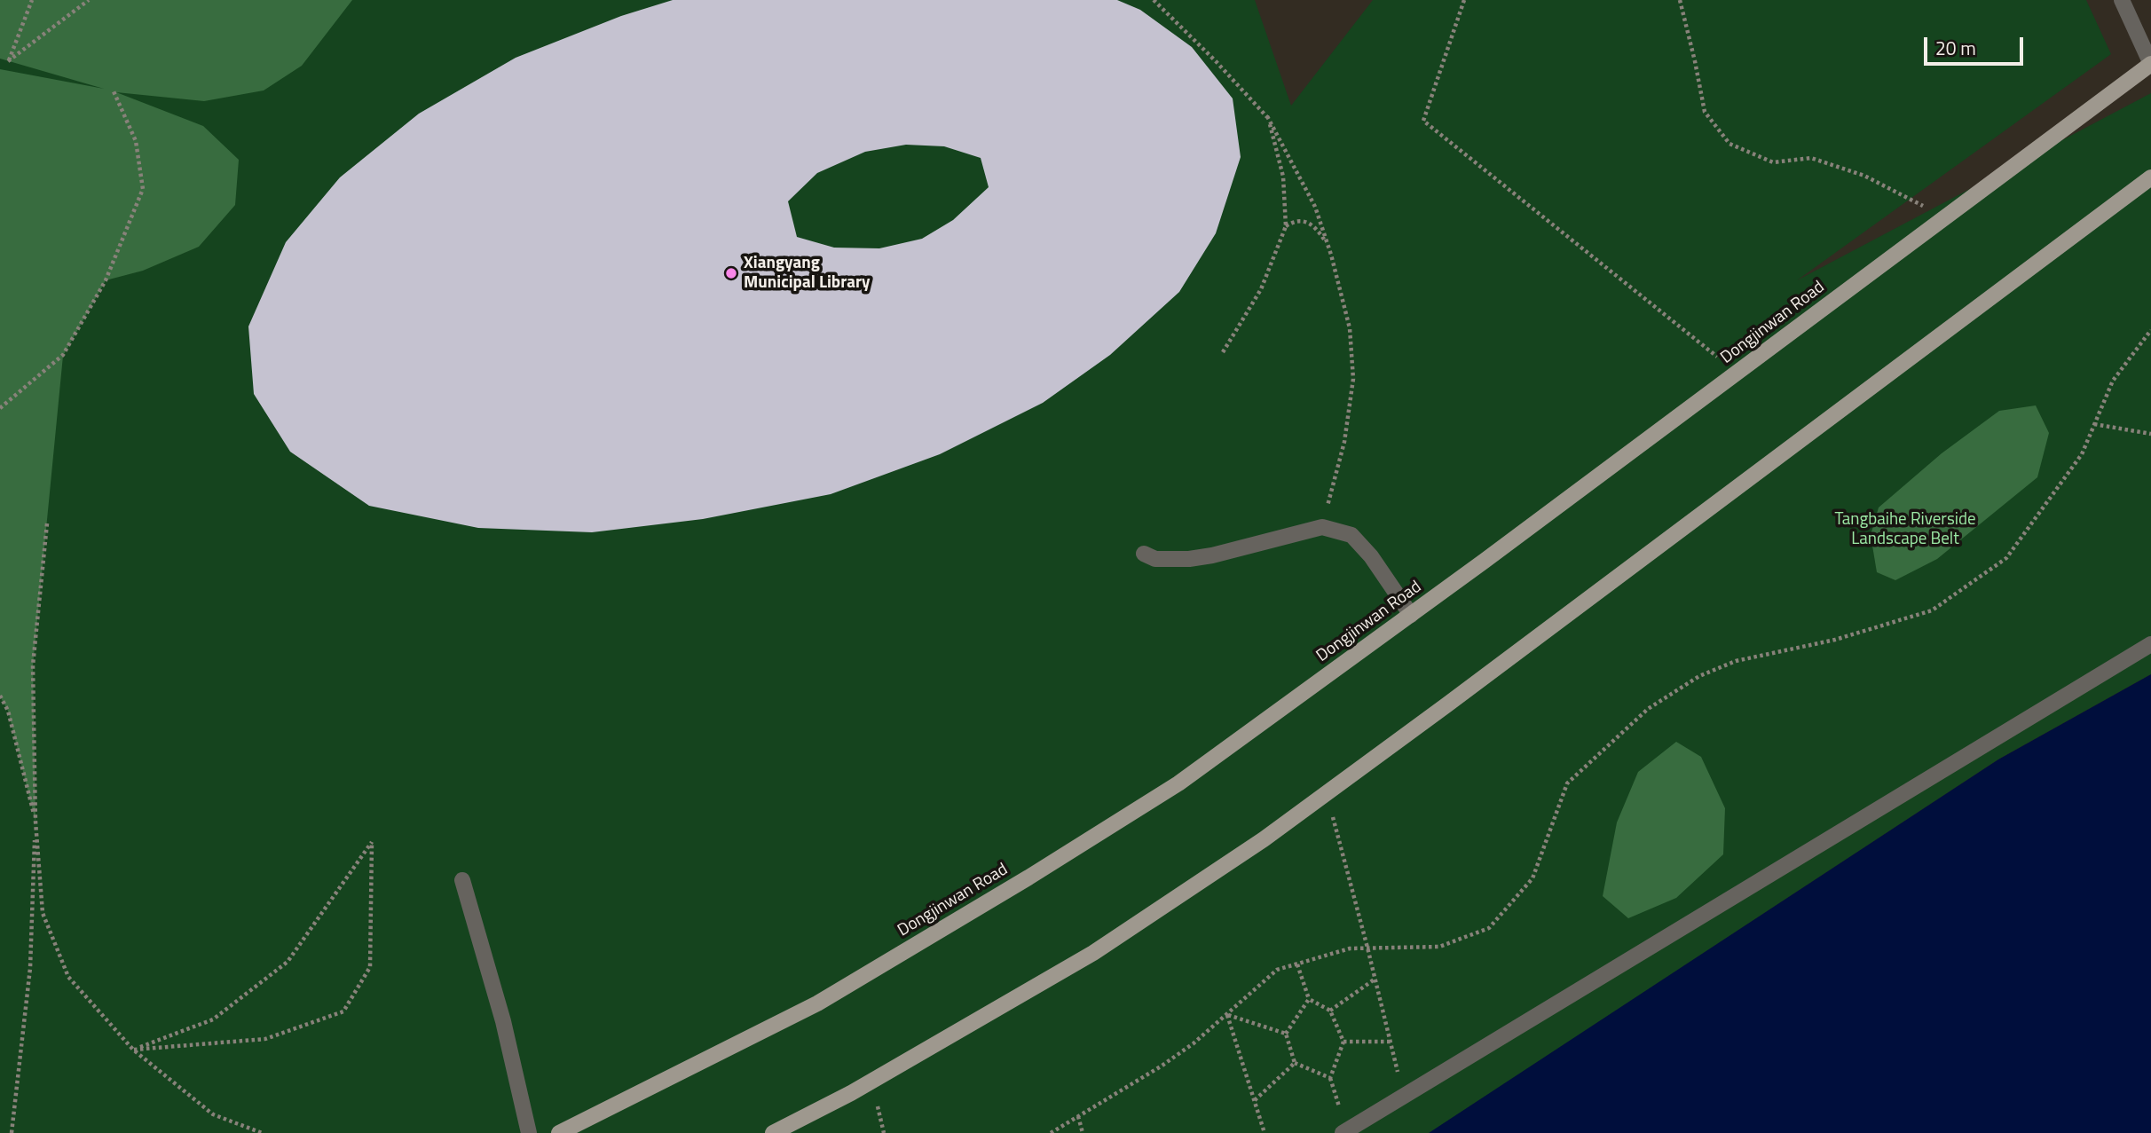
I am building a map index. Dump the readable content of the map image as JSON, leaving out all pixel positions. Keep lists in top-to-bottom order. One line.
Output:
{"streets":{"main road":["Dongjinwan Road"]},"parks":["Tangbaihe Riverside Landscape Belt"],"places":["Xiangyang Municipal Library"],"scale_bar":"20 m"}
